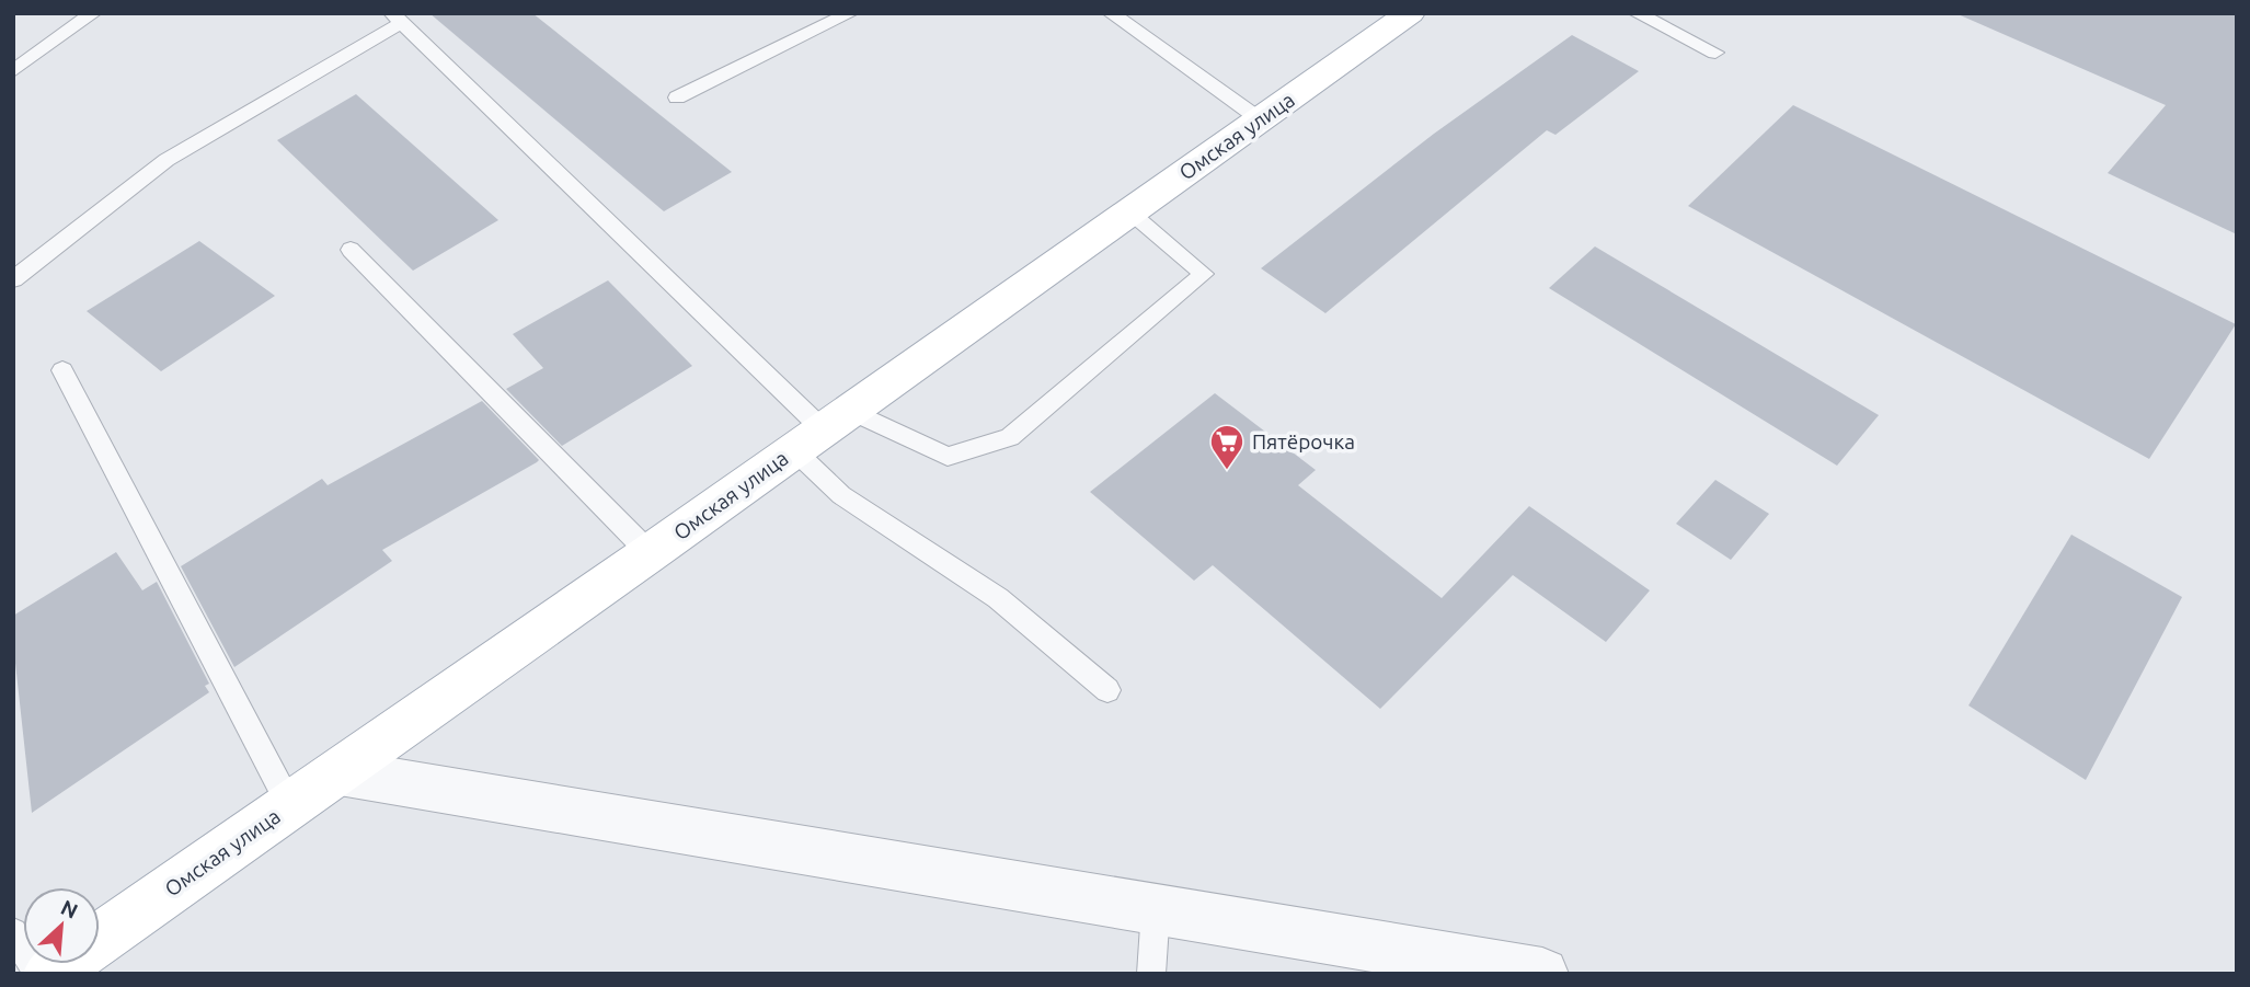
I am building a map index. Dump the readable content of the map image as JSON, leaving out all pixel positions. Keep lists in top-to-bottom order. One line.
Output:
{"streets":{"main road":["Омская улица"]},"places":{"supermarket":["Пятёрочка"]},"north":"top right"}
